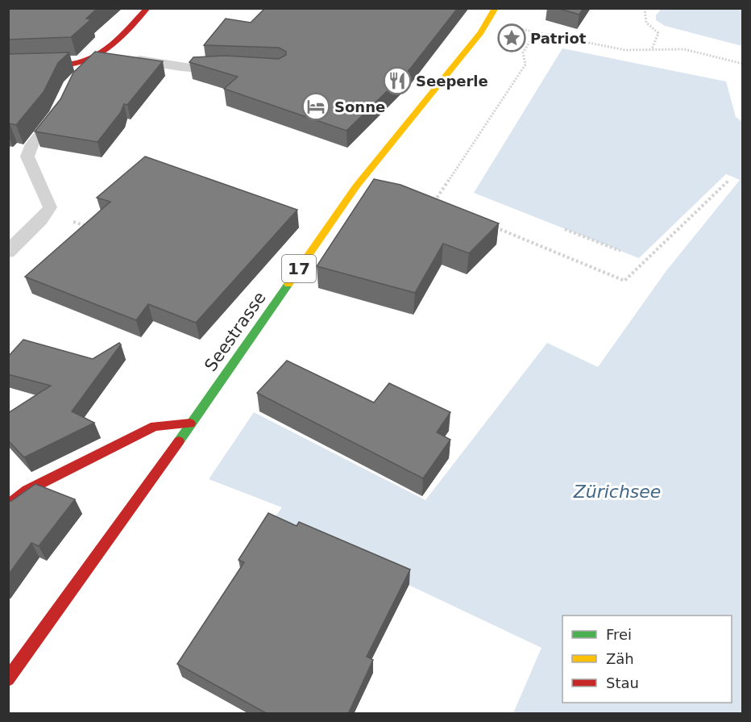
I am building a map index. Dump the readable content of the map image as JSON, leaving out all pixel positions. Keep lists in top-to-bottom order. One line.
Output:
{"streets":{"main road":["17","Seestrasse"]},"water":["Zürichsee"],"places":{"place":["Patriot"],"restaurant":["Seeperle"],"hotel":["Sonne"]},"legend":["Frei","Zäh","Stau"]}
